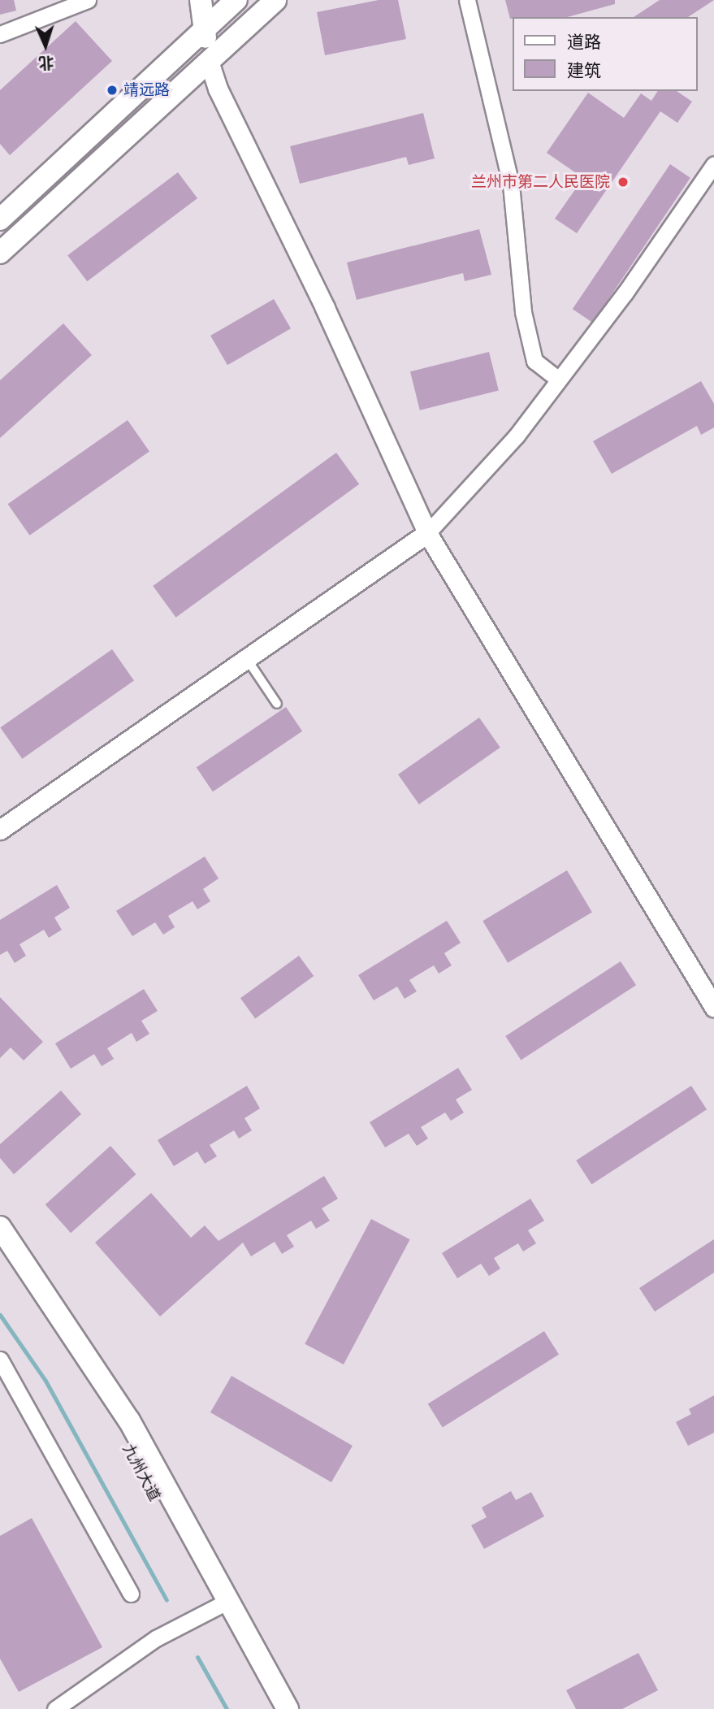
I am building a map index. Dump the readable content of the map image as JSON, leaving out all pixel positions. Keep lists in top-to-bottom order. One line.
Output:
{"streets":{"main road":["九州大道"]},"places":["靖远路","兰州市第二人民医院"],"legend":["道路","建筑"],"north":"bottom"}
